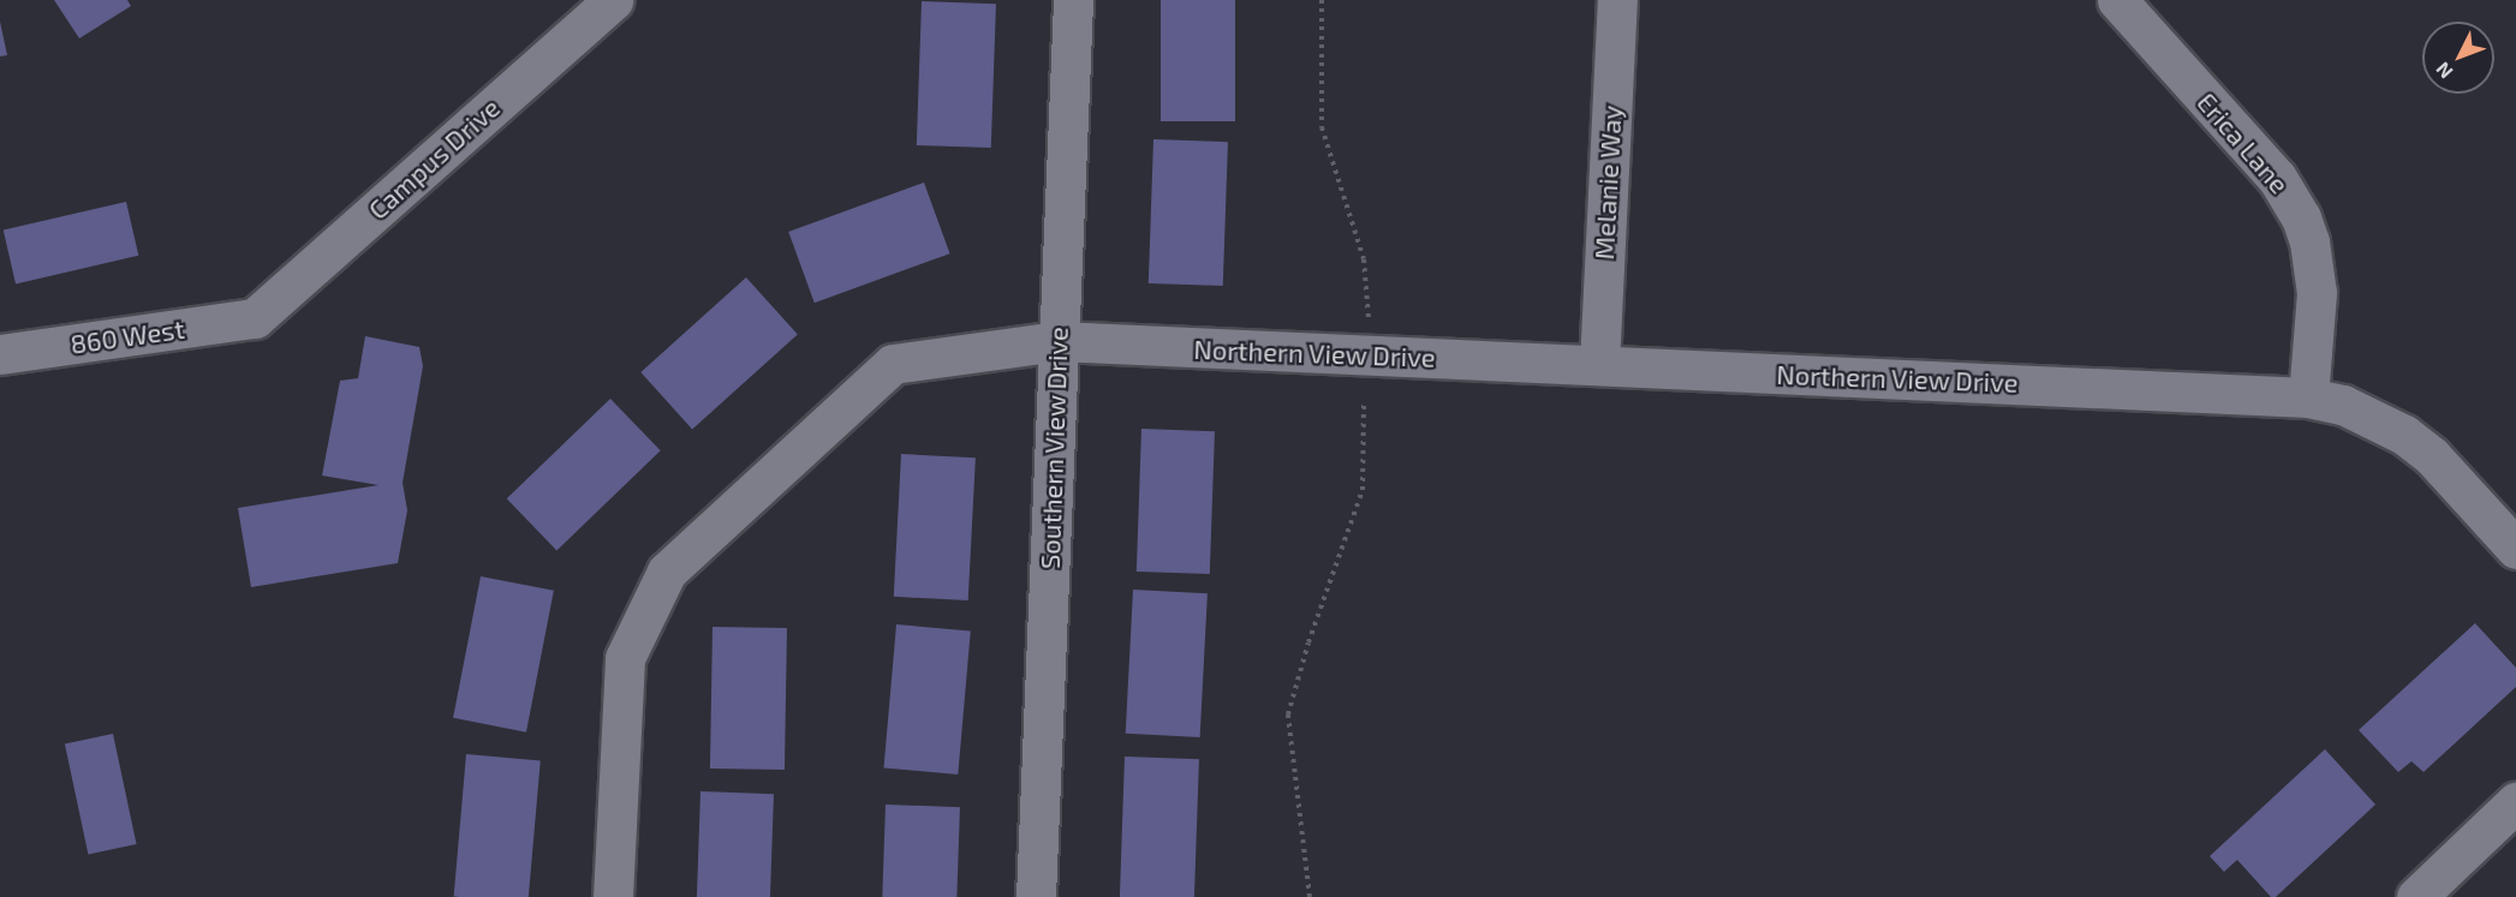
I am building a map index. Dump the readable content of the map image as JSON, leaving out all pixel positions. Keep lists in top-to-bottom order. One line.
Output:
{"streets":{"street":["Erica Lane","Campus Drive","Melanie Way","860 West","Northern View Drive","Southern View Drive"]},"crossings":[["Erica Lane","Northern View Drive"],["Campus Drive","860 West"],["Melanie Way","Northern View Drive"],["Northern View Drive","Southern View Drive"]],"north":"bottom left"}
